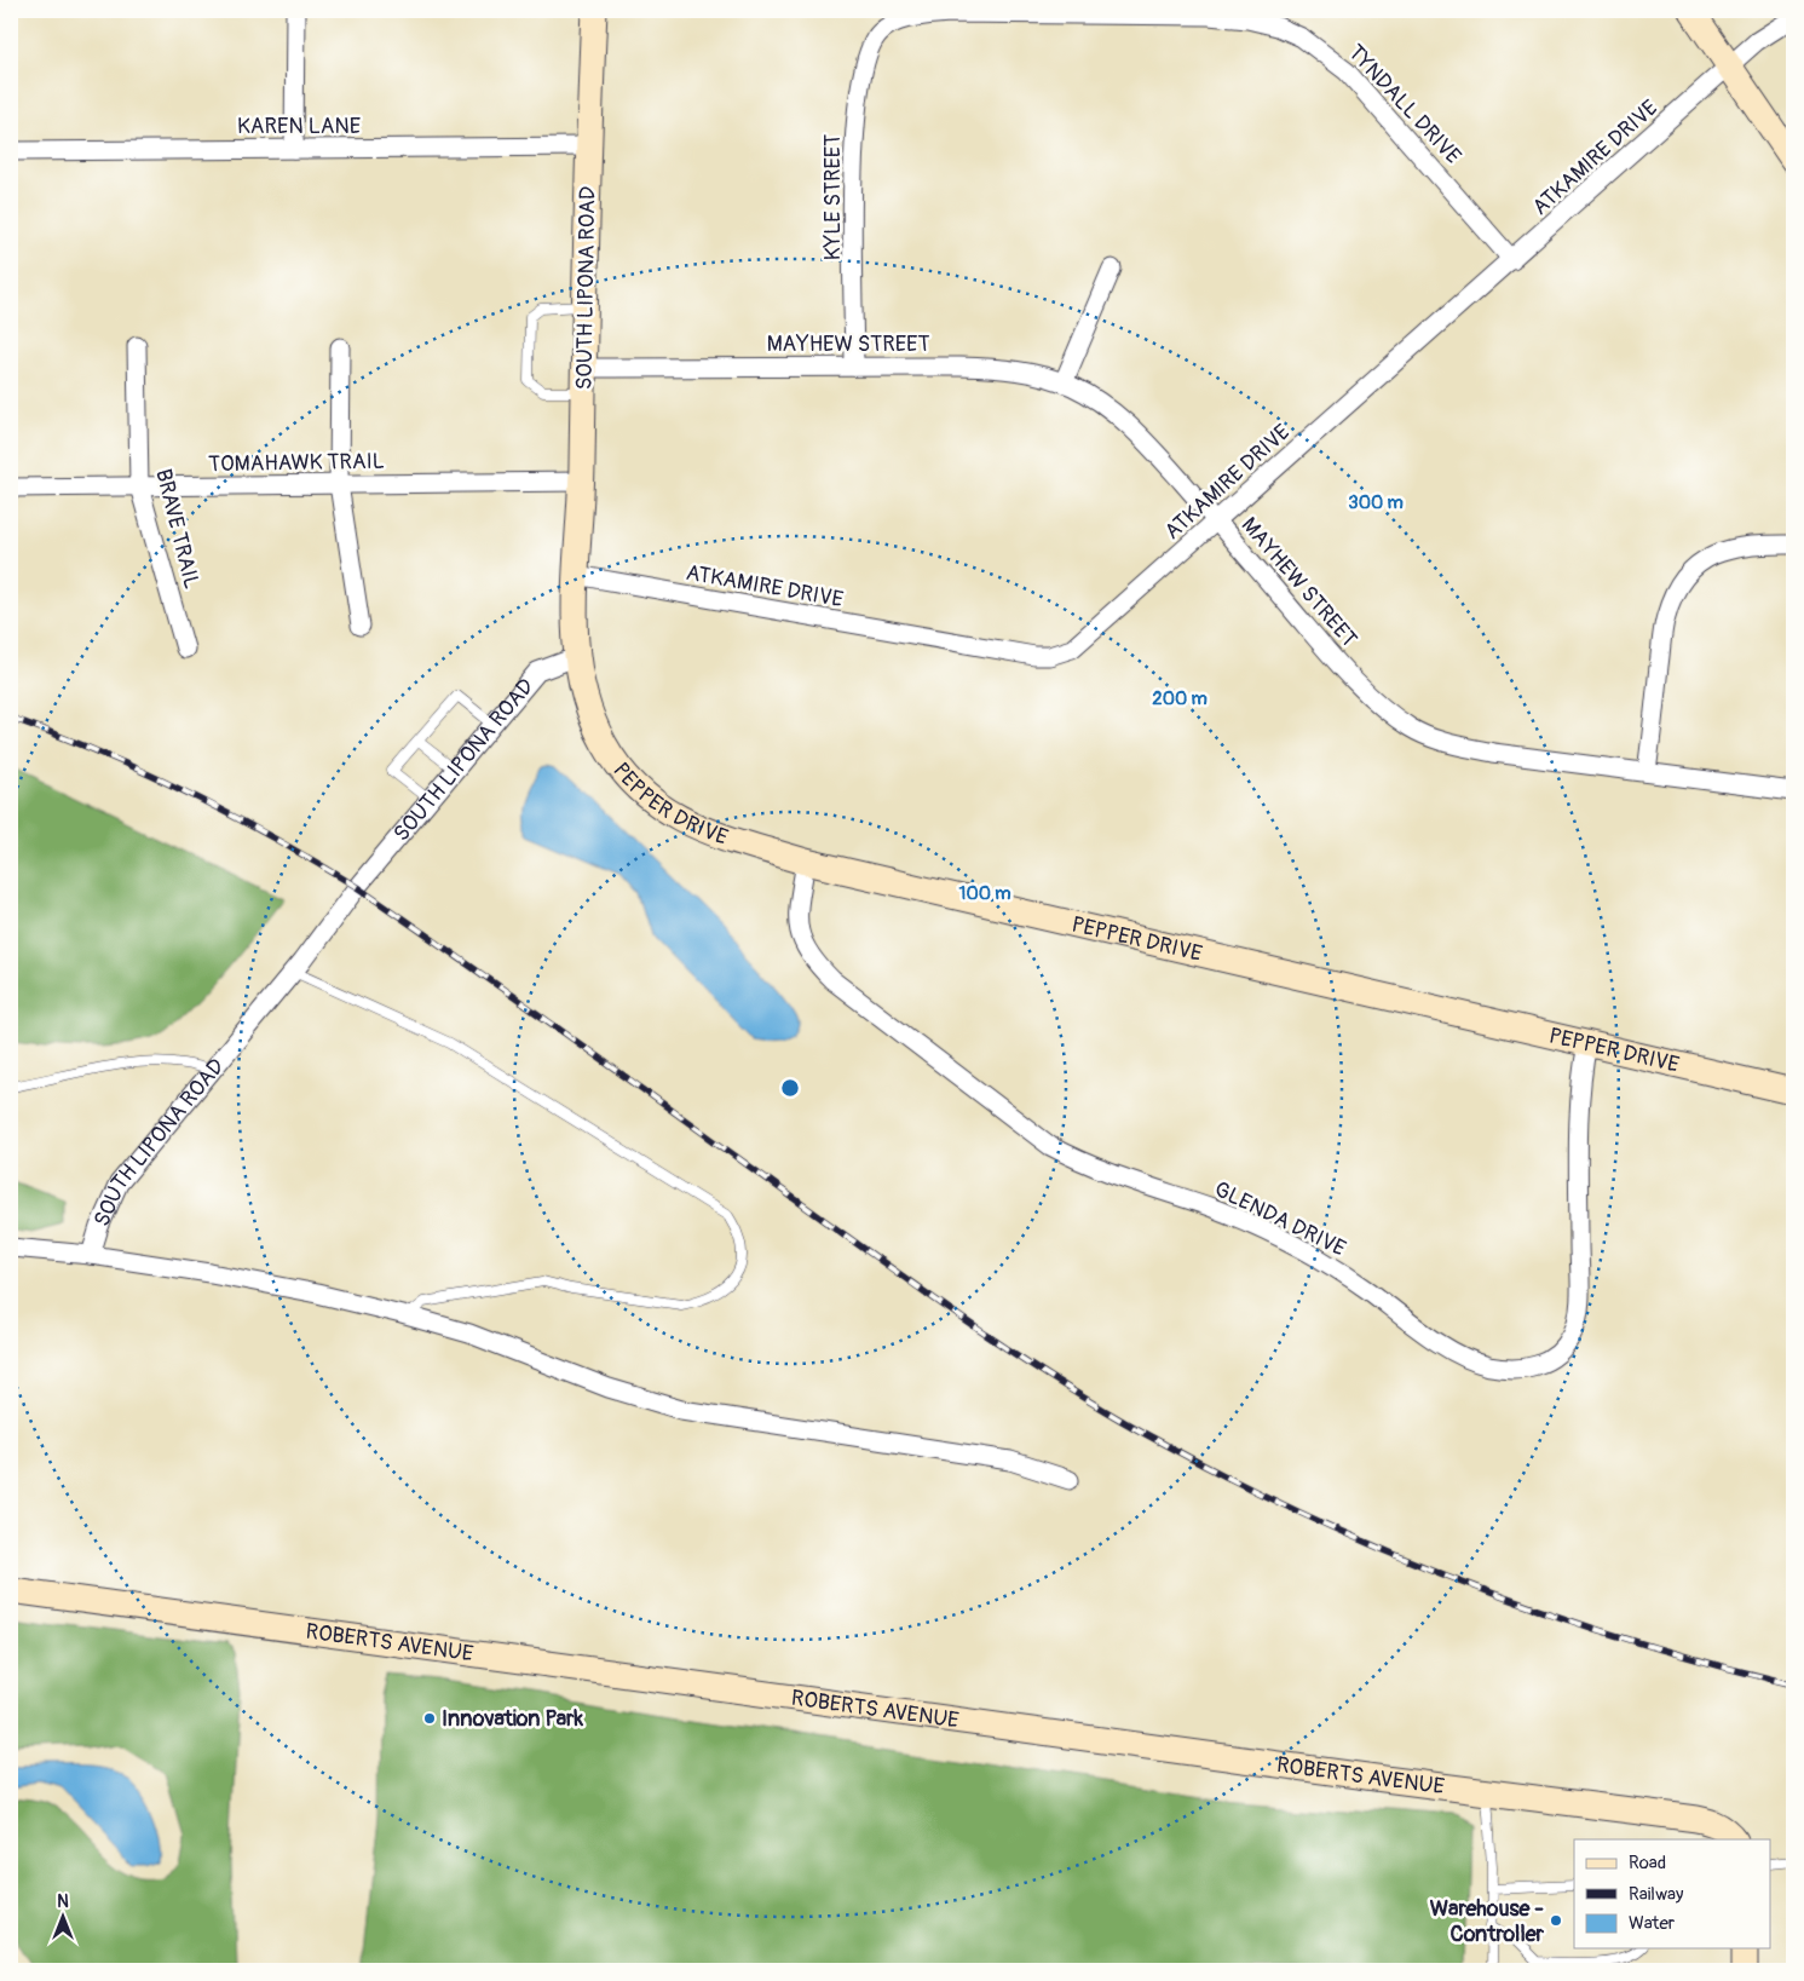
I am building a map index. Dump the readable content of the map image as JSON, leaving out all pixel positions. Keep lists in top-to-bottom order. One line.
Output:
{"streets":{"street":["TYNDALL DRIVE","KAREN LANE","ATKAMIRE DRIVE","KYLE STREET","SOUTH LIPONA ROAD","MAYHEW STREET","TOMAHAWK TRAIL","BRAVE TRAIL","PEPPER DRIVE","GLENDA DRIVE","ROBERTS AVENUE"]},"crossings":[["TYNDALL DRIVE","ATKAMIRE DRIVE"],["TYNDALL DRIVE","KYLE STREET"],["KAREN LANE","SOUTH LIPONA ROAD"],["ATKAMIRE DRIVE","SOUTH LIPONA ROAD"],["ATKAMIRE DRIVE","MAYHEW STREET"],["KYLE STREET","MAYHEW STREET"],["SOUTH LIPONA ROAD","MAYHEW STREET"],["SOUTH LIPONA ROAD","TOMAHAWK TRAIL"],["SOUTH LIPONA ROAD","PEPPER DRIVE"],["TOMAHAWK TRAIL","BRAVE TRAIL"],["PEPPER DRIVE","GLENDA DRIVE"]],"places":["Innovation Park","Warehouse - Controller"],"legend":["Road","Railway","Water"],"north":"top","rings":["300 m","200 m","100 m"]}
